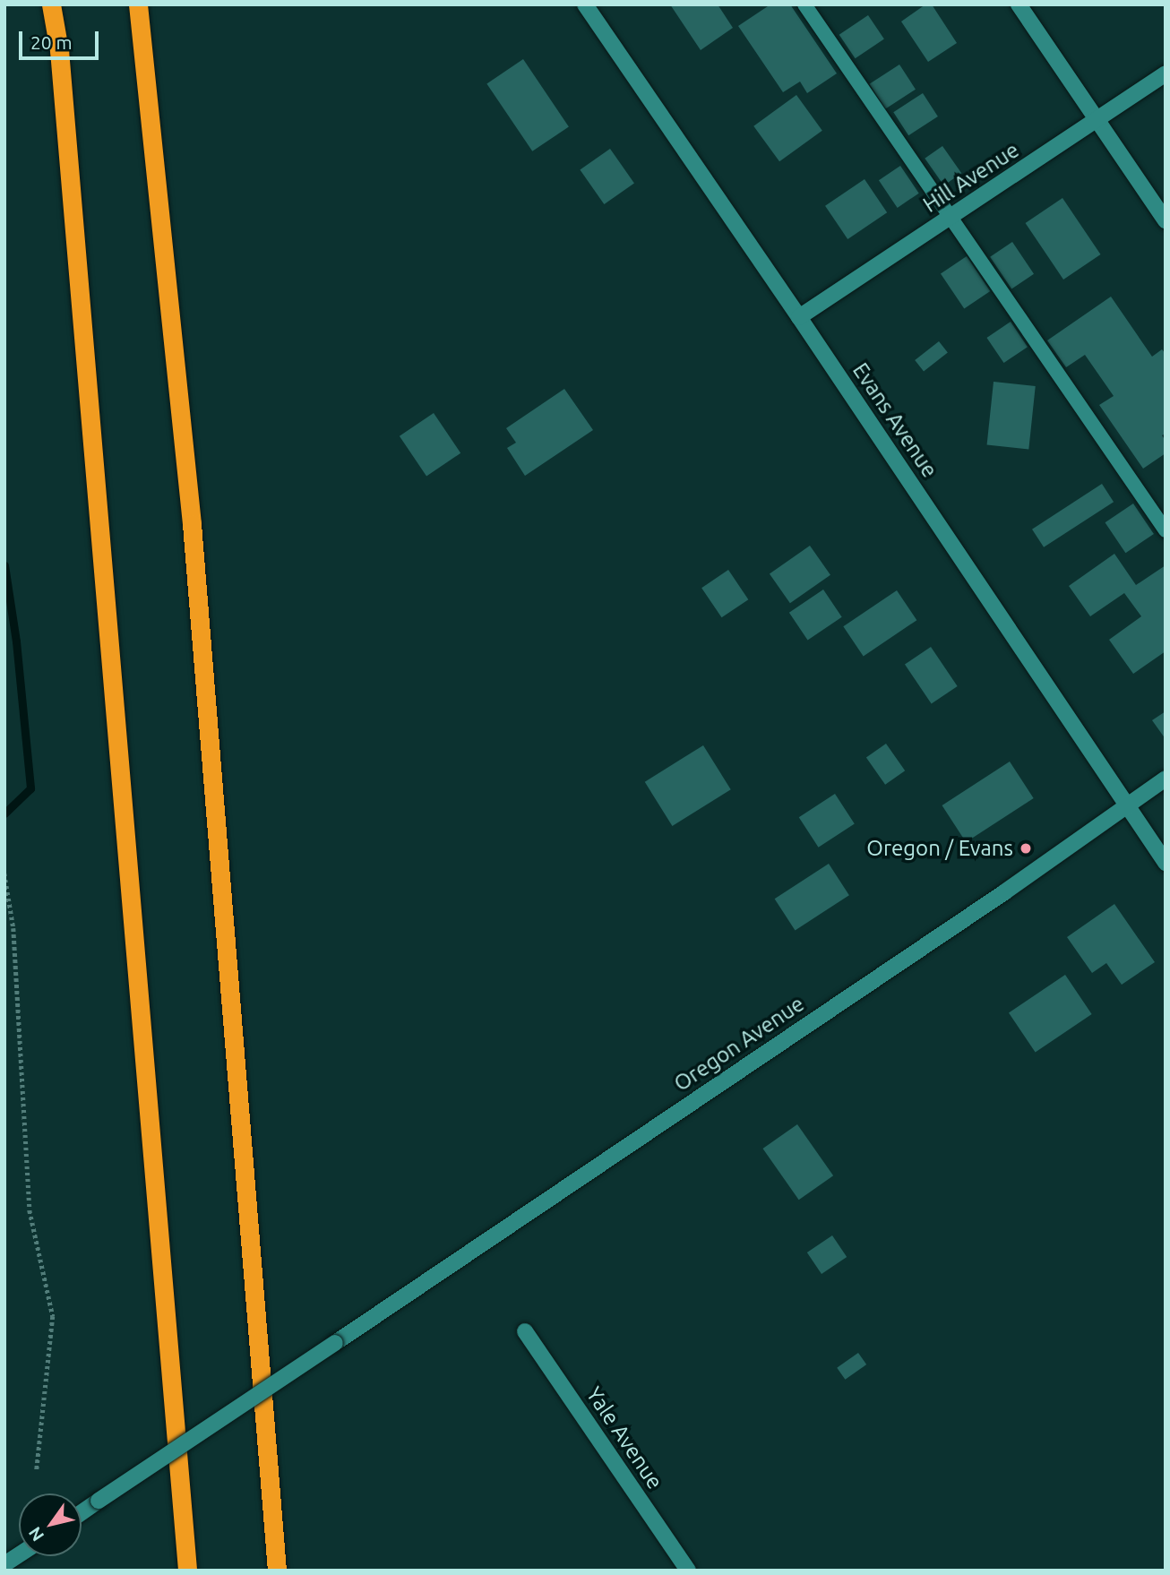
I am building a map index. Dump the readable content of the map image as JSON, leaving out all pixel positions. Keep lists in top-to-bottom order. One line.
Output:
{"streets":{"street":["Hill Avenue","Evans Avenue","Oregon Avenue","Yale Avenue"]},"crossings":[["Hill Avenue","Evans Avenue"],["Evans Avenue","Oregon Avenue"]],"places":["Oregon / Evans"],"scale_bar":"20 m","north":"bottom left"}
